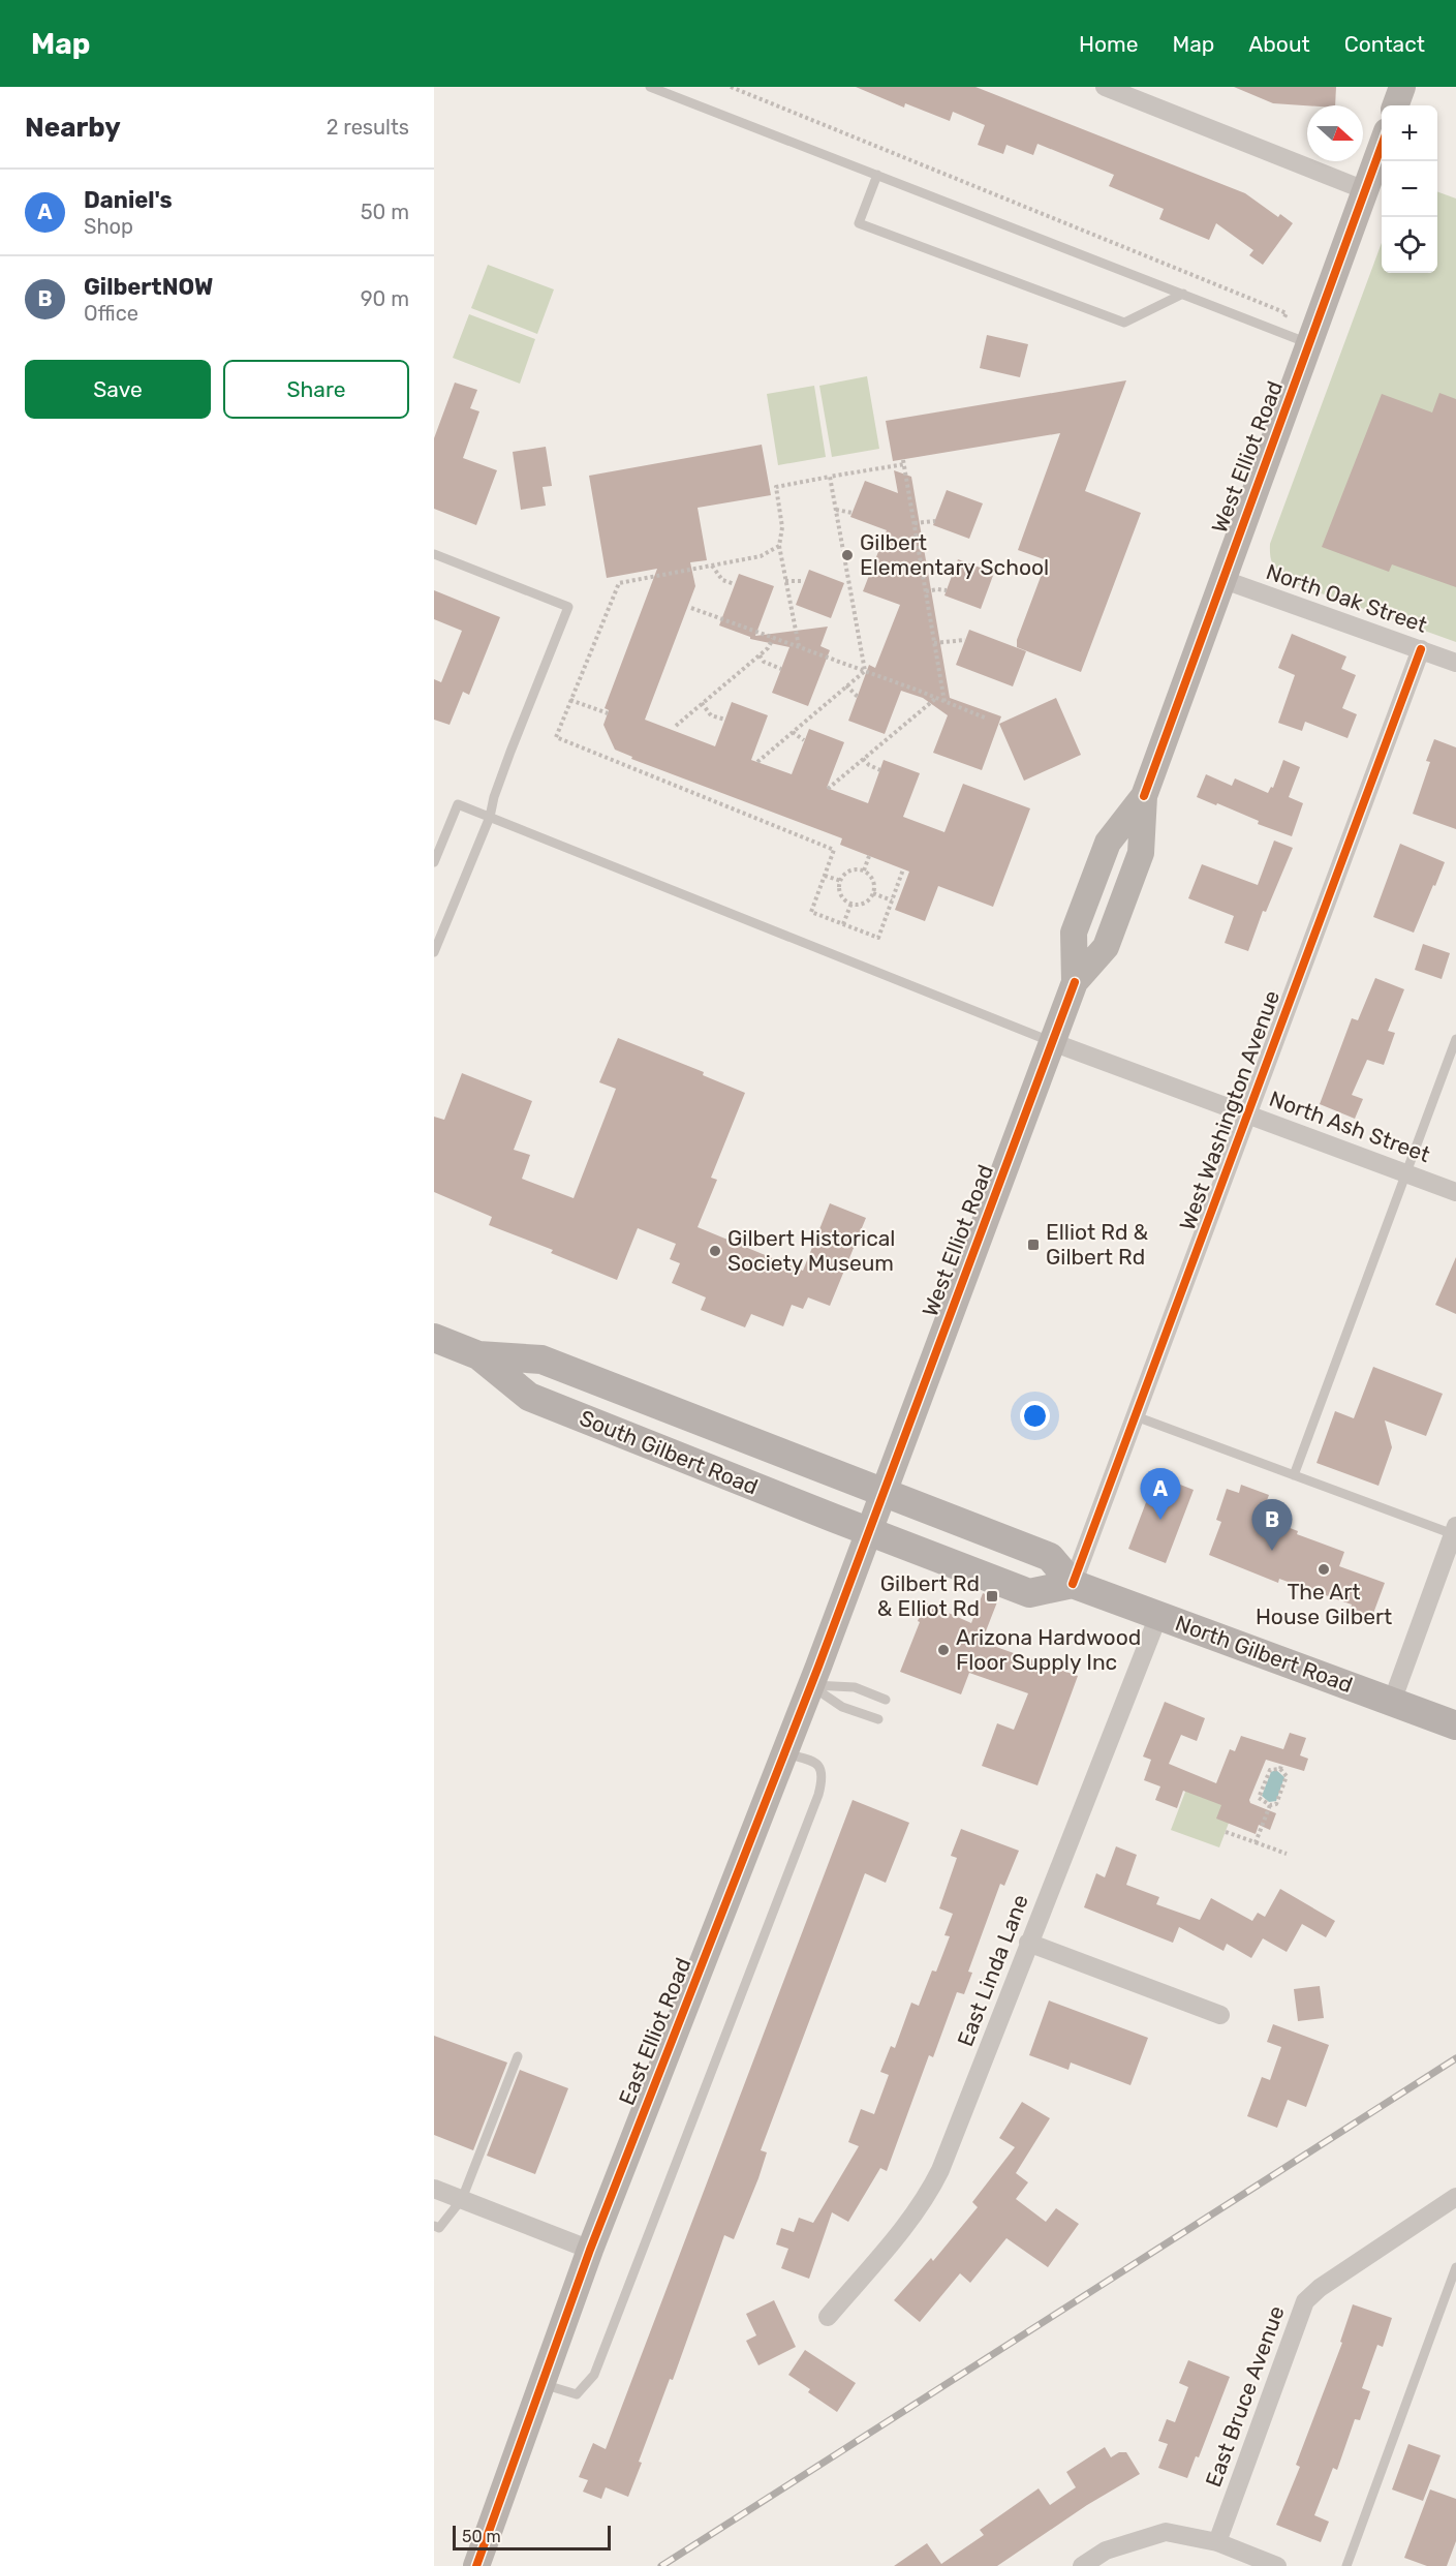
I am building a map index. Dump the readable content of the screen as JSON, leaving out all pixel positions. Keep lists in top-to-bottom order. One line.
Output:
{"streets":{"main road":["West Elliot Road","South Gilbert Road","North Gilbert Road","East Elliot Road"],"street":["North Oak Street","West Washington Avenue","North Ash Street","East Linda Lane","East Bruce Avenue"]},"crossings":[["West Elliot Road","North Oak Street"],["West Elliot Road","North Ash Street"],["West Elliot Road","South Gilbert Road"],["West Elliot Road","North Gilbert Road"],["West Elliot Road","East Elliot Road"],["North Oak Street","West Washington Avenue"],["West Washington Avenue","North Ash Street"],["West Washington Avenue","North Gilbert Road"],["South Gilbert Road","North Gilbert Road"],["South Gilbert Road","East Elliot Road"],["North Gilbert Road","East Linda Lane"],["North Gilbert Road","East Elliot Road"]],"places":{"other":["Gilbert Elementary School","Gilbert Historical Society Museum","The Art House Gilbert","Arizona Hardwood Floor Supply Inc"],"transit":["Elliot Rd & Gilbert Rd","Gilbert Rd & Elliot Rd"]},"scale_bar":"50 m","north":"right","page":{"header":"Map","nav":["Home","Map","About","Contact"],"heading":["Nearby","2 results"],"map_buttons":["+","−"],"list":[{"mark":"A","name":"Daniel's","note":"Shop","value":"50 m"},{"mark":"B","name":"GilbertNOW","note":"Office","value":"90 m"}],"buttons":["Save","Share"],"pins":["A","B"],"scale":"50 m"}}
